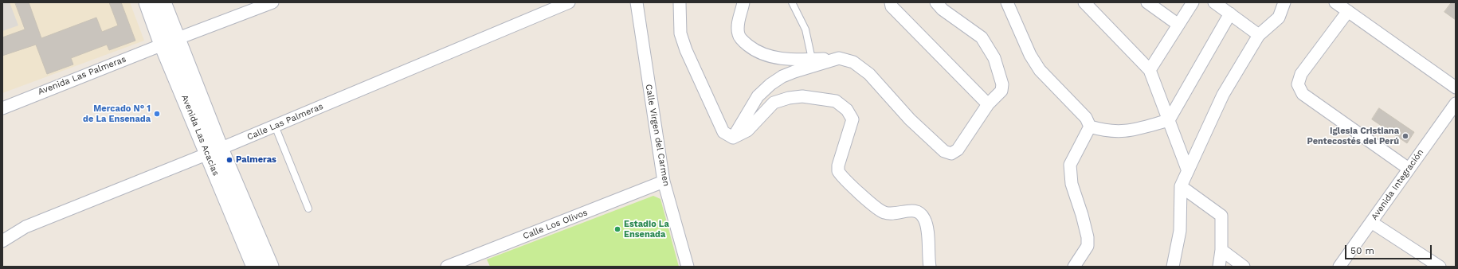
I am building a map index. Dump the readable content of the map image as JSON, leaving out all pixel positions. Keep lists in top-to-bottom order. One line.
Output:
{"streets":{"street":["Avenida Las Palmeras","Calle Las Palmeras","Avenida Las Acacias","Calle Virgen del Carmen","Avenida Integración","Calle Los Olivos"]},"crossings":[["Avenida Las Palmeras","Avenida Las Acacias"],["Calle Las Palmeras","Avenida Las Acacias"],["Calle Virgen del Carmen","Calle Los Olivos"]],"places":["Mercado N° 1 de La Ensenada","Iglesia Cristiana Pentecostés del Perú","Palmeras","Estadio La Ensenada"],"scale_bar":"50 m"}
